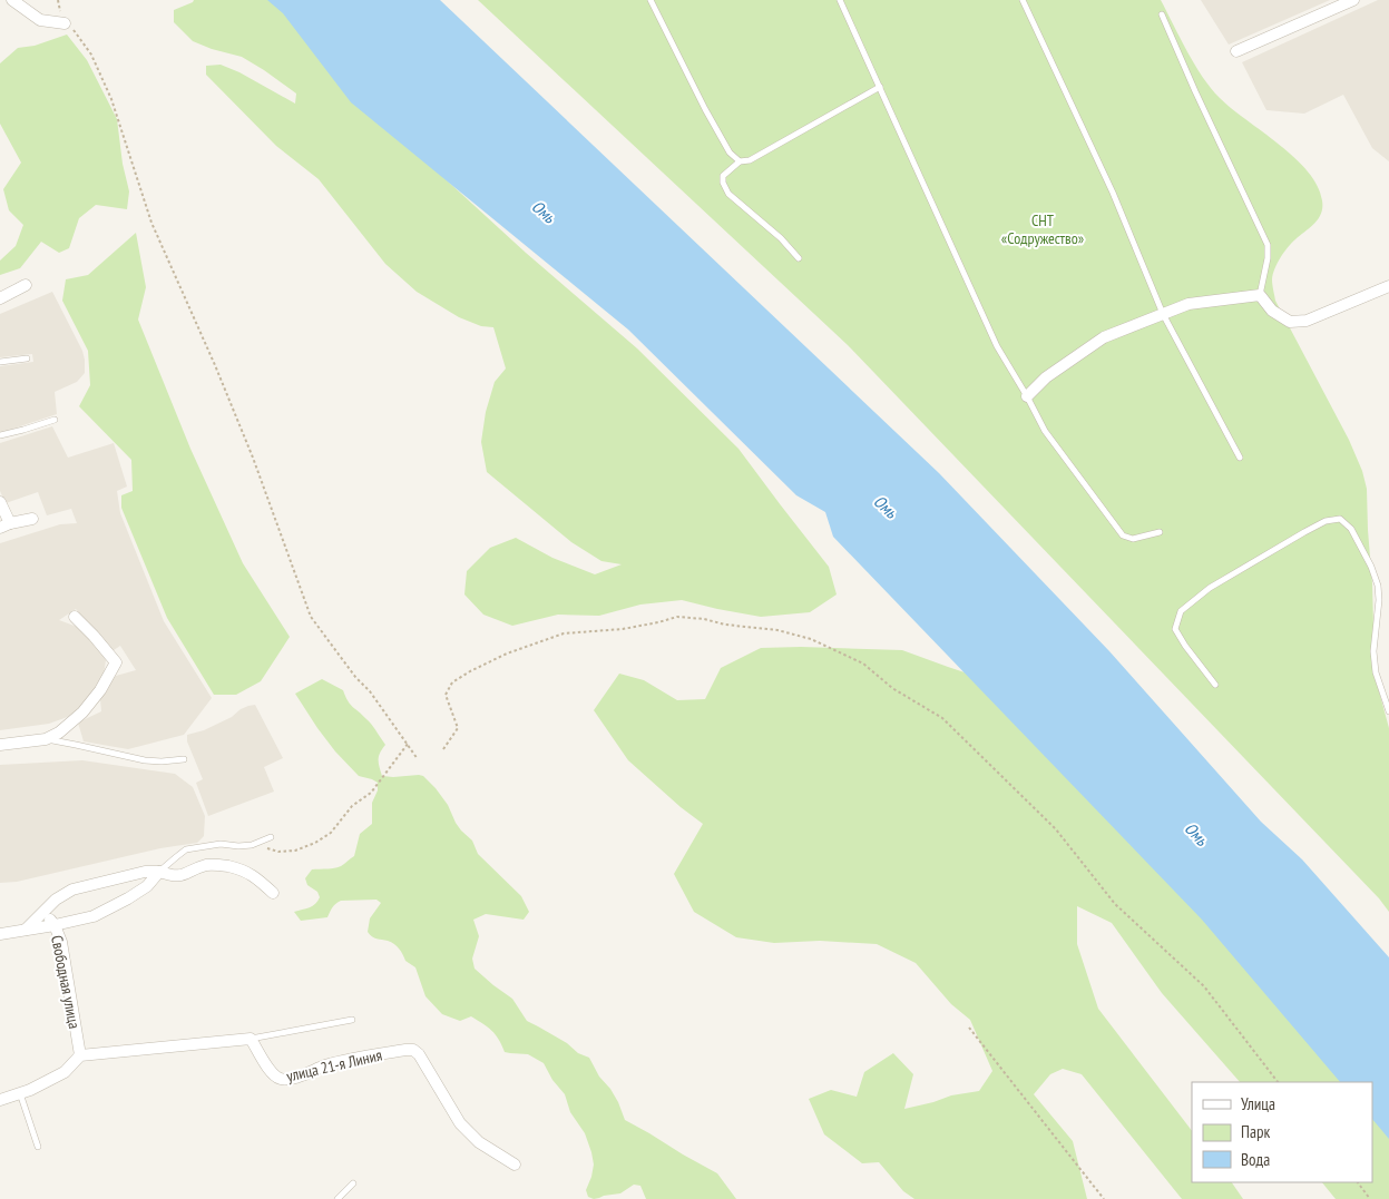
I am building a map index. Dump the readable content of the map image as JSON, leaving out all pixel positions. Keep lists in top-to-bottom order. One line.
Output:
{"streets":{"street":["Свободная улица","улица 21-я Линия"]},"water":["Омь"],"parks":["СНТ «Содружество»"],"legend":["Улица","Парк","Вода"]}
